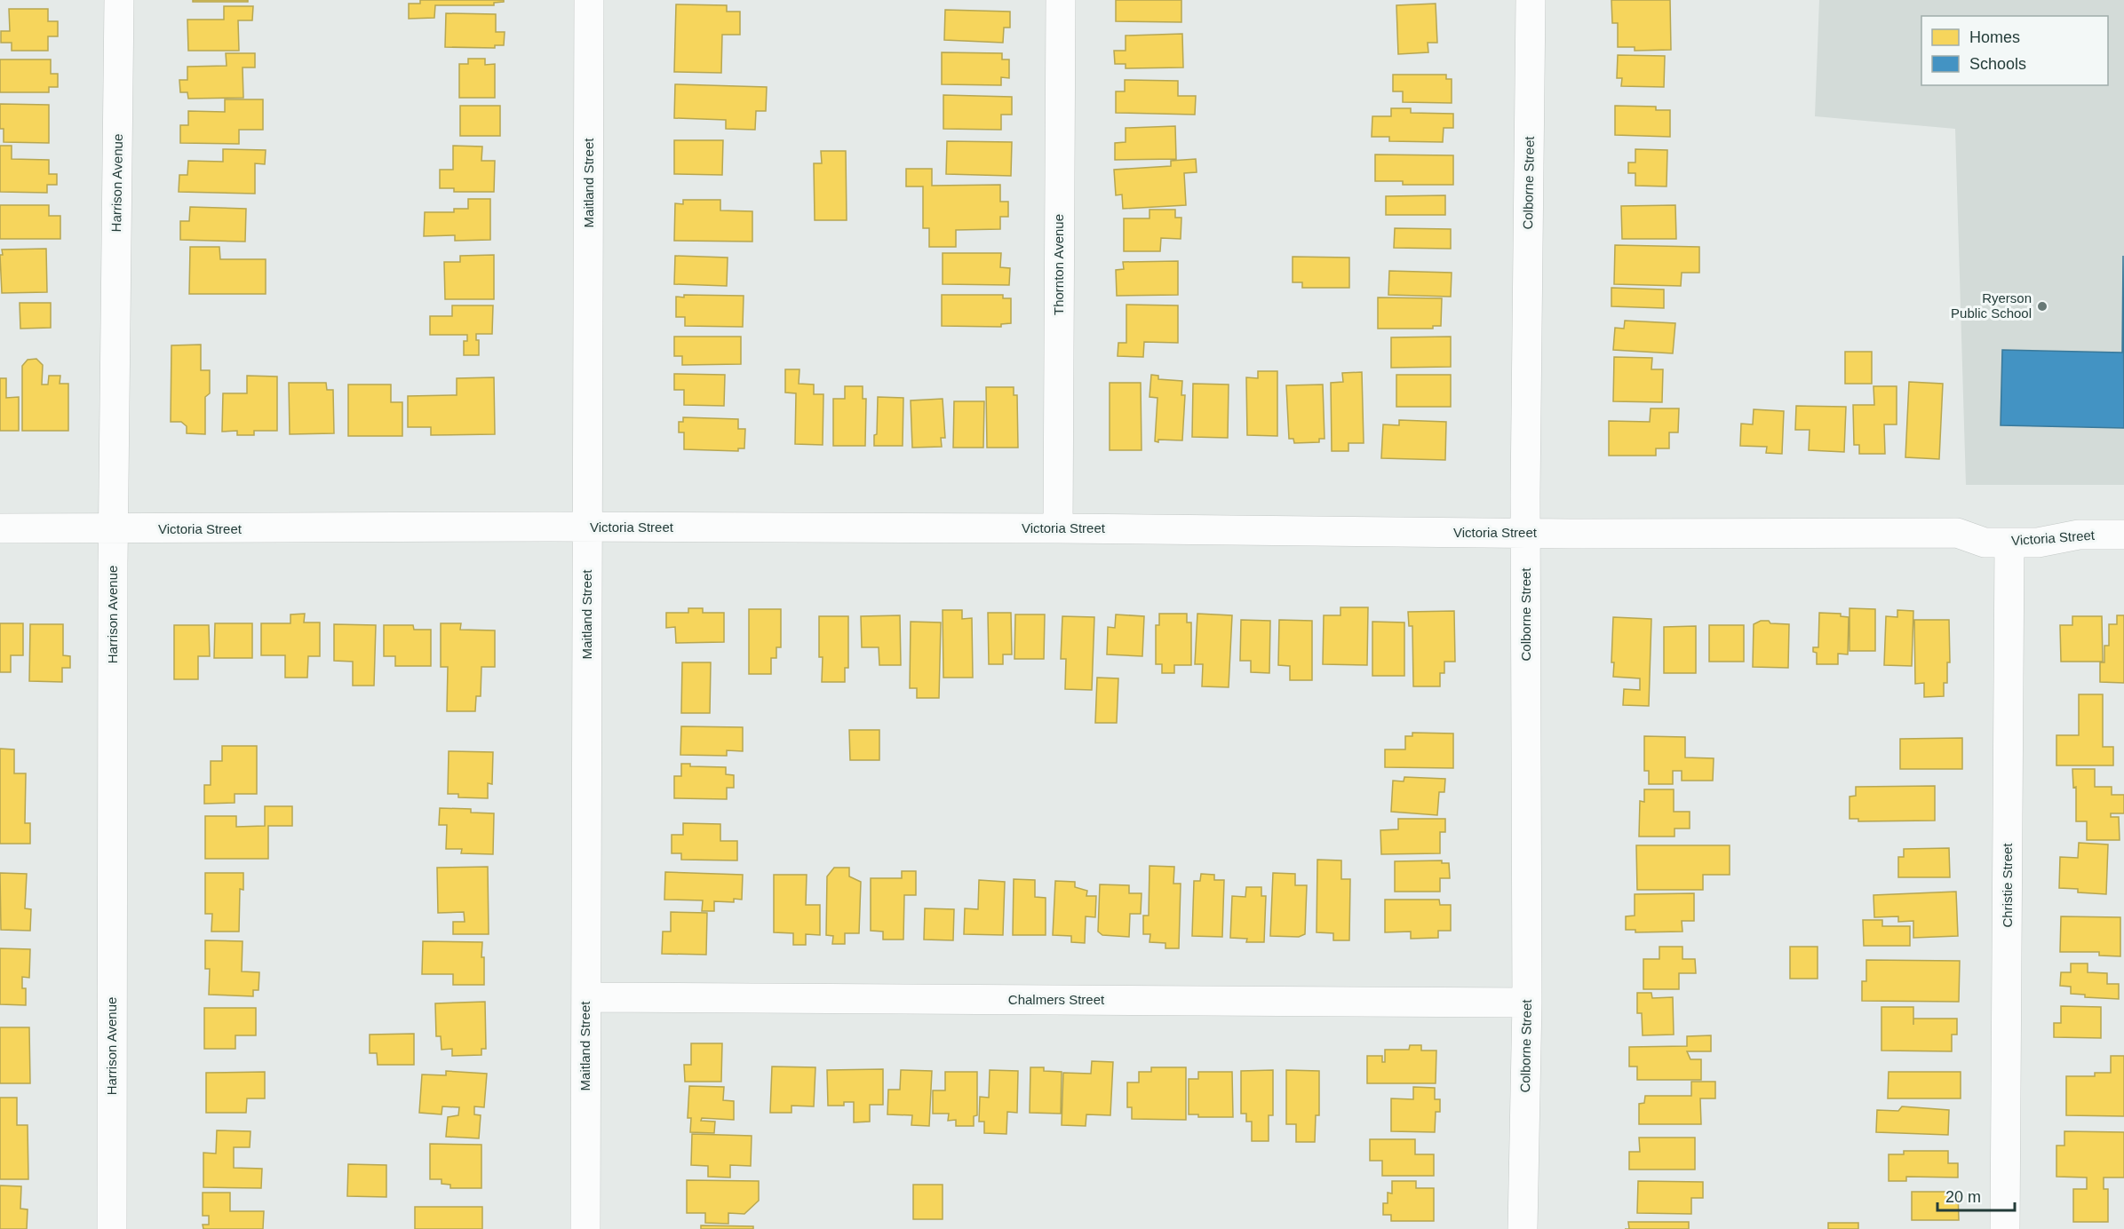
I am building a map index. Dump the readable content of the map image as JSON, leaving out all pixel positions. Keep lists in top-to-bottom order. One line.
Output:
{"streets":{"street":["Harrison Avenue","Maitland Street","Colborne Street","Thornton Avenue","Victoria Street","Christie Street","Chalmers Street"]},"crossings":[["Harrison Avenue","Victoria Street"],["Maitland Street","Victoria Street"],["Maitland Street","Chalmers Street"],["Colborne Street","Victoria Street"],["Colborne Street","Chalmers Street"],["Thornton Avenue","Victoria Street"],["Victoria Street","Christie Street"]],"places":["Ryerson Public School"],"legend":["Homes","Schools"],"scale_bar":"20 m"}
